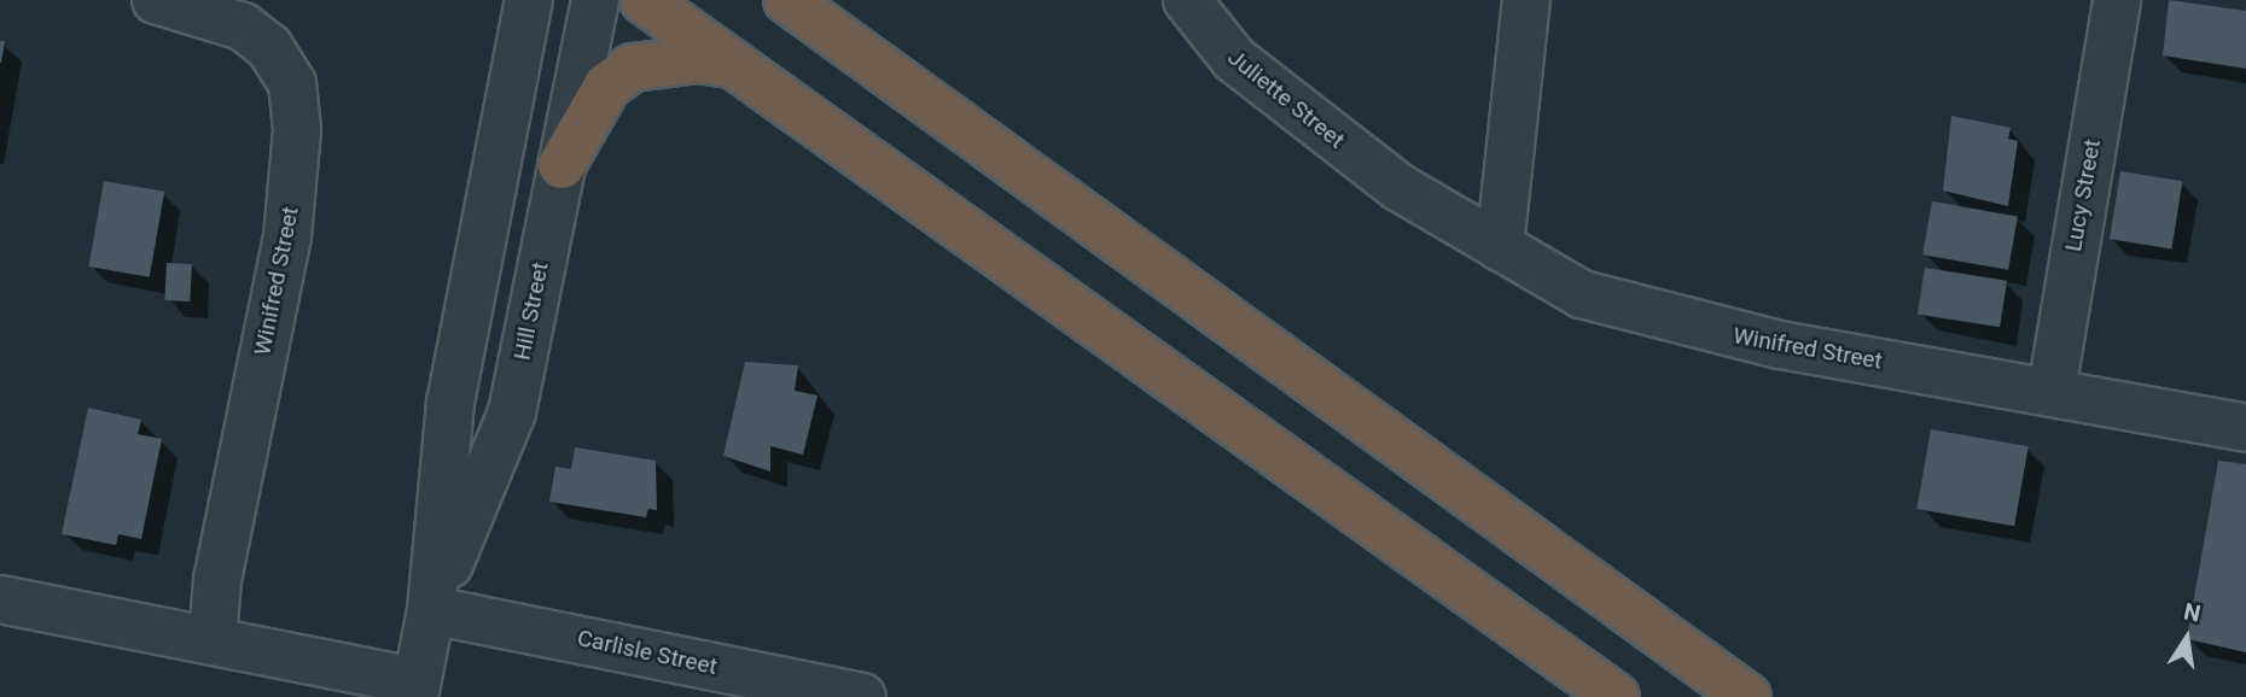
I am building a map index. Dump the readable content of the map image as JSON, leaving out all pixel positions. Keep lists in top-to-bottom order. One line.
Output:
{"streets":{"street":["Juliette Street","Lucy Street","Winifred Street","Hill Street","Carlisle Street"]},"crossings":[["Juliette Street","Winifred Street"],["Lucy Street","Winifred Street"],["Hill Street","Carlisle Street"]],"north":"top"}
